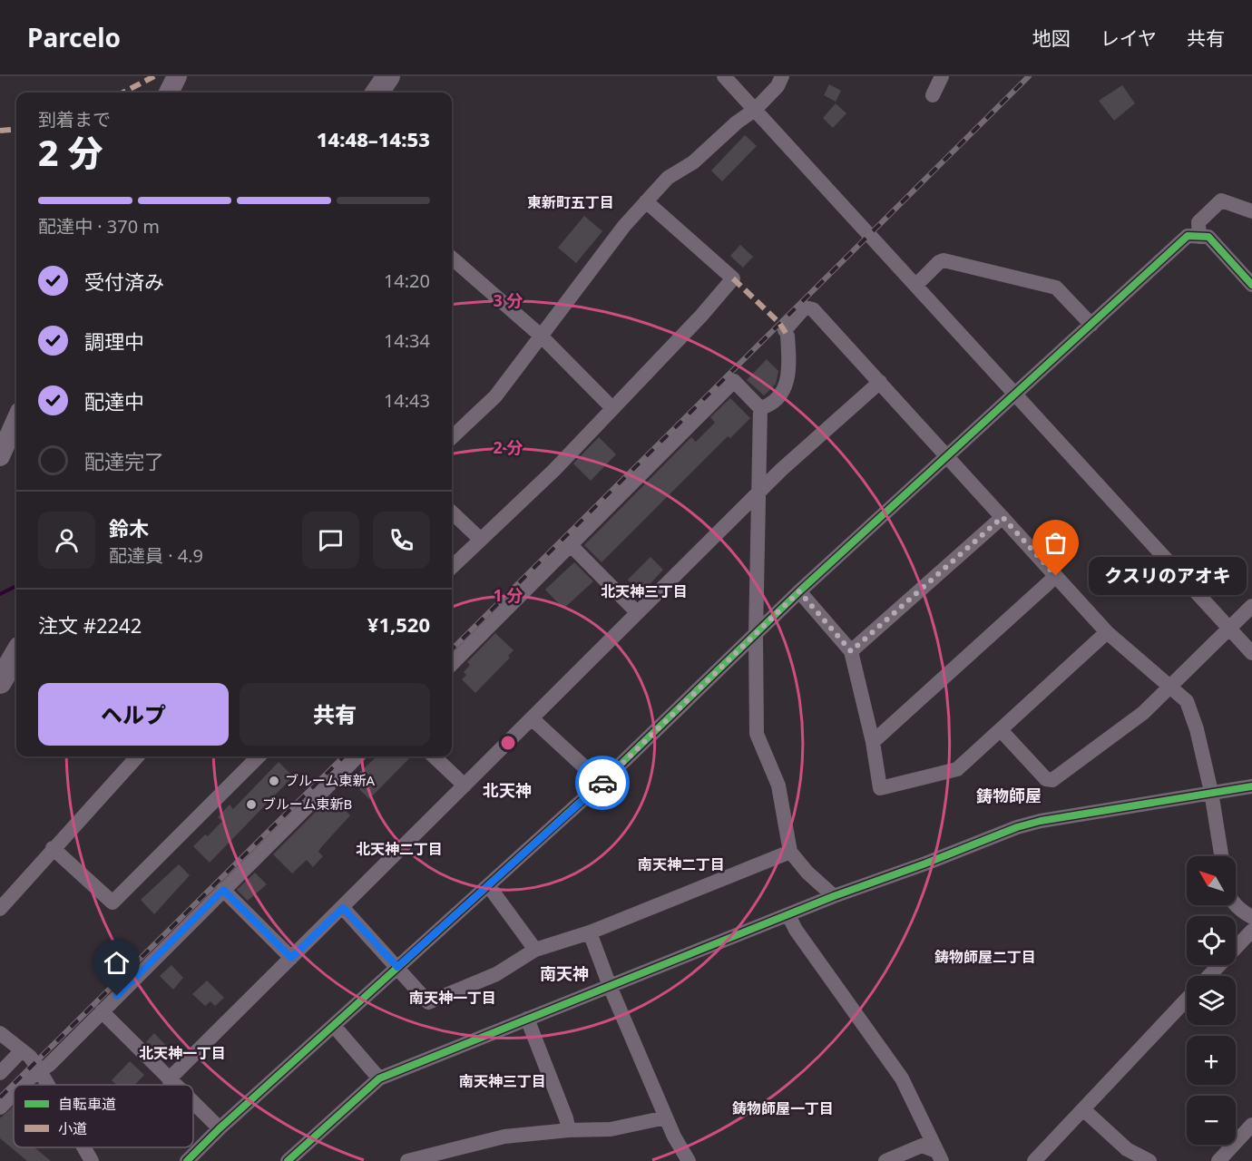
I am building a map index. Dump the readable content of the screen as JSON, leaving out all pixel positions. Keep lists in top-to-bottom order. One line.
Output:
{"districts":["東新町五丁目","北天神三丁目","北天神","鋳物師屋","北天神二丁目","南天神二丁目","鋳物師屋二丁目","南天神","南天神一丁目","北天神一丁目","南天神三丁目","鋳物師屋一丁目"],"places":["クスリのアオキ","ブルーム東新A","ブルーム東新B"],"legend":["自転車道","小道"],"north":"top left","page":{"header":"Parcelo","nav":["地図","レイヤ","共有"],"heading":["2 分","到着まで","14:48–14:53"],"panel":["鈴木","配達員 · 4.9","注文 #2242","¥1,520"],"bar":"配達中 · 370 m","list":[["受付済み","14:20"],["調理中","14:34"],["配達中","14:43"],"配達完了"],"bubble":"クスリのアオキ","buttons":["ヘルプ","共有"],"map_buttons":["+","−"]},"rings":["3 分","2 分","1 分"]}
